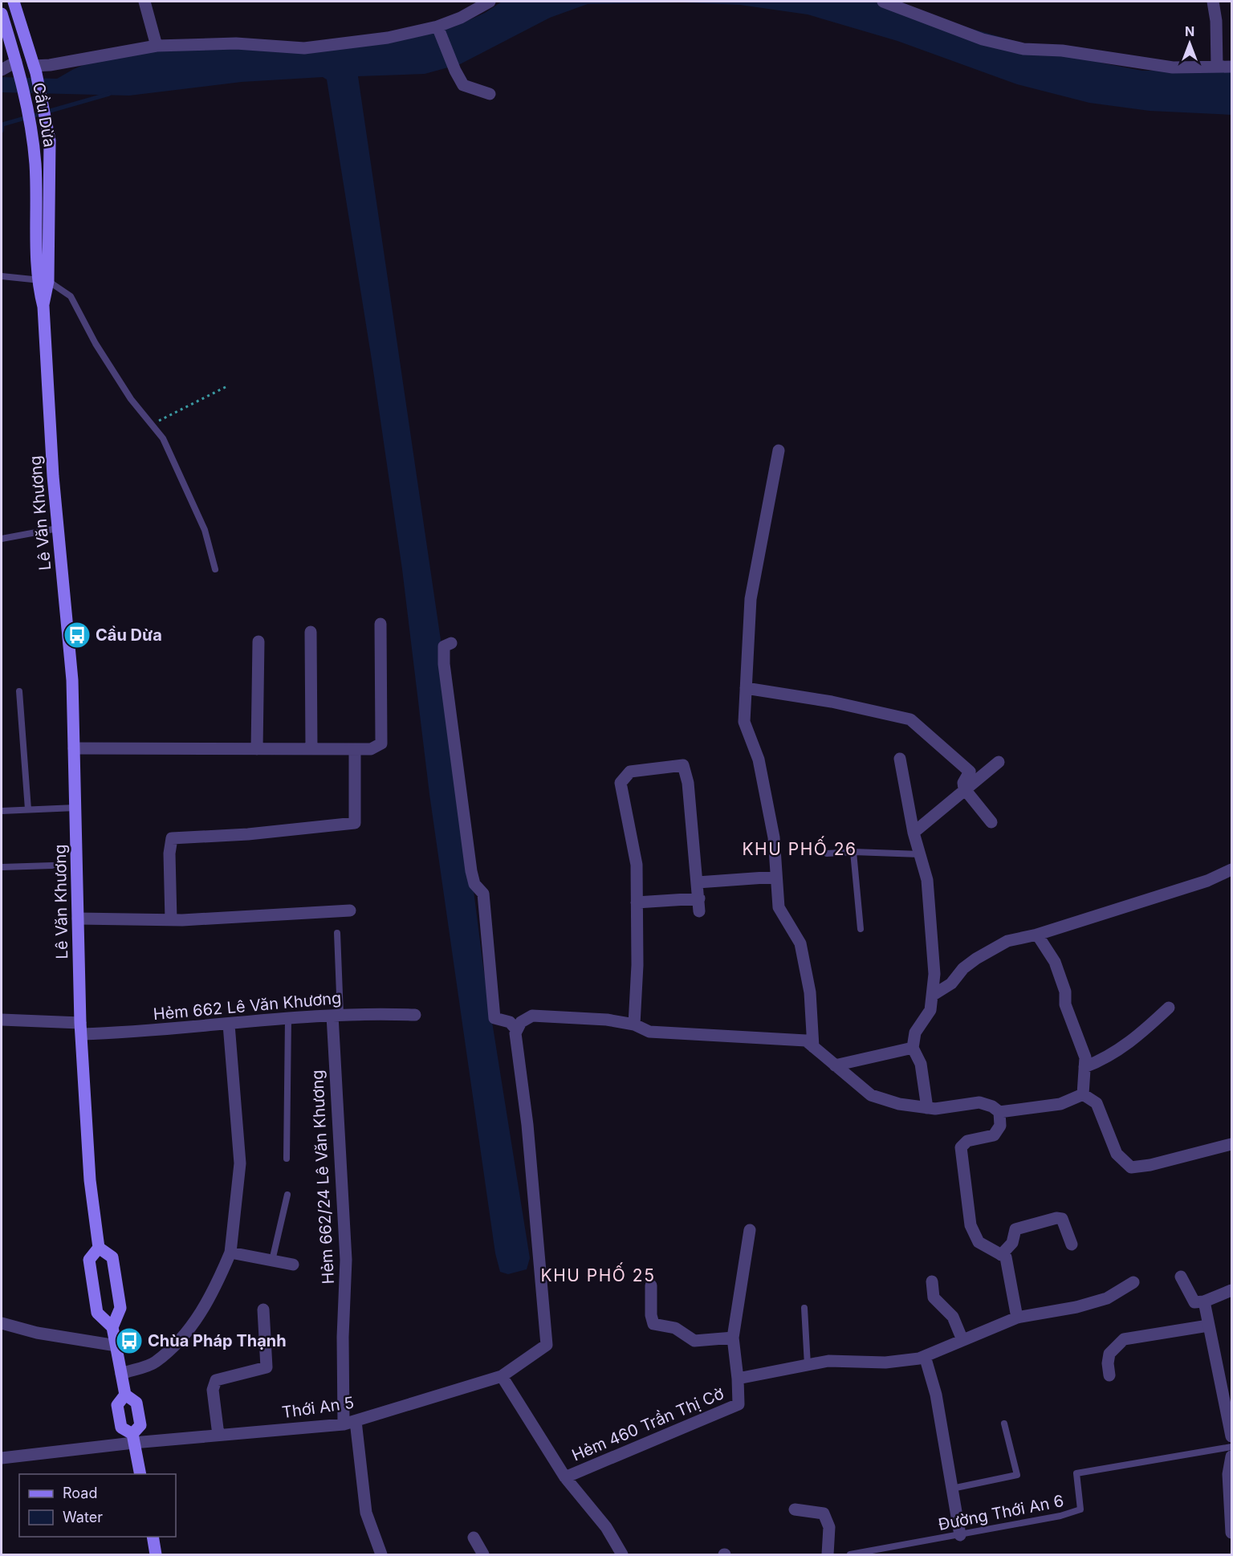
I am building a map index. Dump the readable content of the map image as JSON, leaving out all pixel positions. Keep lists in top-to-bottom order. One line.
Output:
{"streets":{"main road":["Cầu Dừa","Lê Văn Khương"],"street":["Hẻm 662 Lê Văn Khương","Hẻm 662/24 Lê Văn Khương","Thới An 5","Hẻm 460 Trần Thị Cờ"],"lane":["Đường Thới An 6"]},"crossings":[["Cầu Dừa","Lê Văn Khương"],["Lê Văn Khương","Hẻm 662 Lê Văn Khương"],["Hẻm 662 Lê Văn Khương","Hẻm 662/24 Lê Văn Khương"],["Hẻm 662/24 Lê Văn Khương","Thới An 5"]],"districts":["KHU PHỐ 26","KHU PHỐ 25"],"places":{"bus stop":["Cầu Dừa","Chùa Pháp Thạnh"]},"legend":["Road","Water"],"north":"top"}
